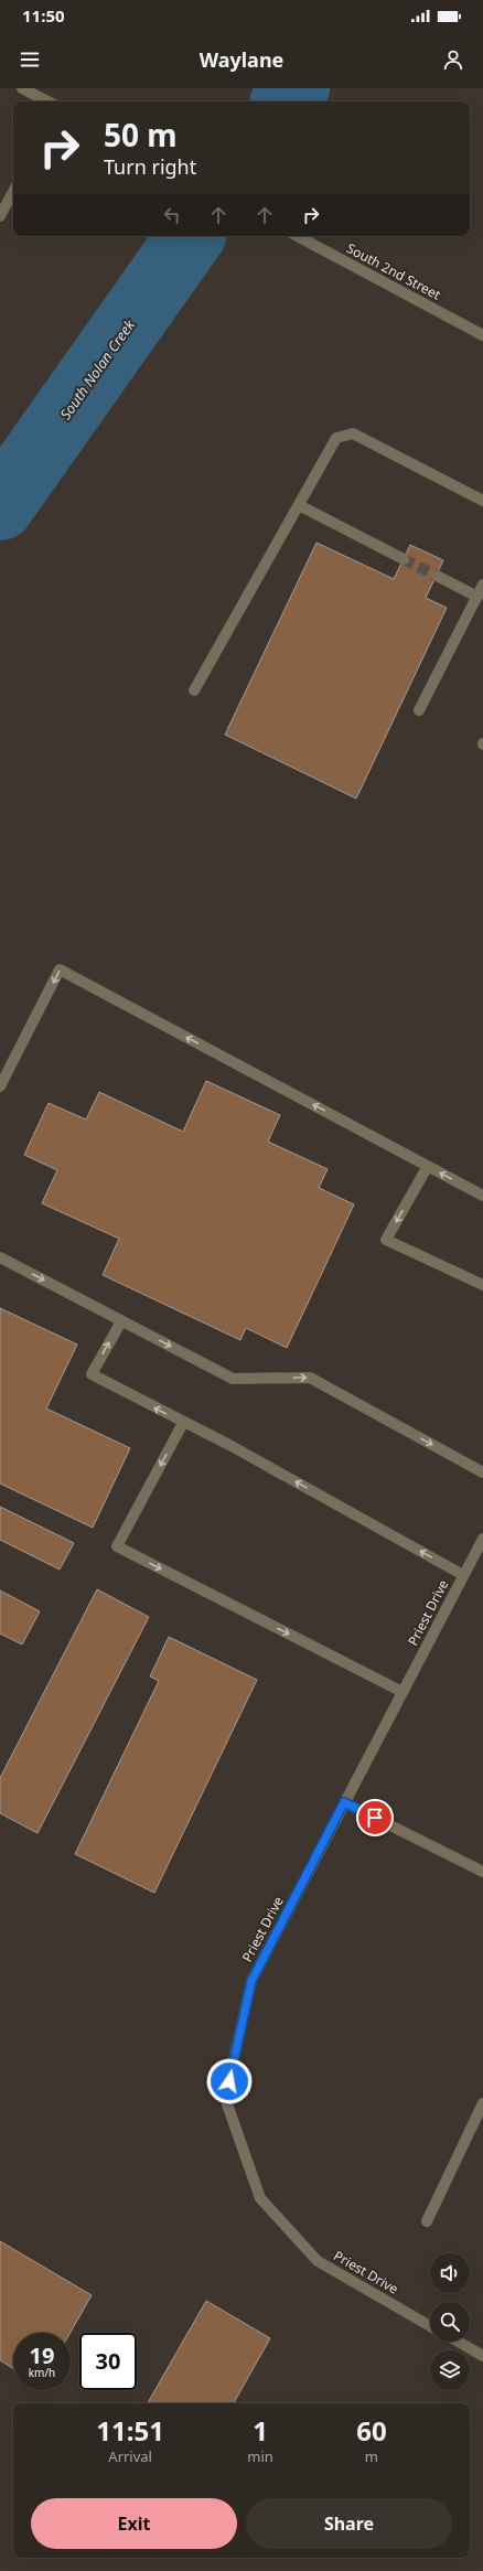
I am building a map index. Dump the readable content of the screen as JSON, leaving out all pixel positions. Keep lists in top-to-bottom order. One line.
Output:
{"streets":{"street":["South 2nd Street","Priest Drive"]},"water":["South Nolan Creek"],"page":{"status":"11:50","header":"Waylane","turn":["50 m","Turn right"],"speed":"19 km/h","limit":"30","eta":["11:51","Arrival","1","min","60","m"],"buttons":["Exit","Share"]}}
